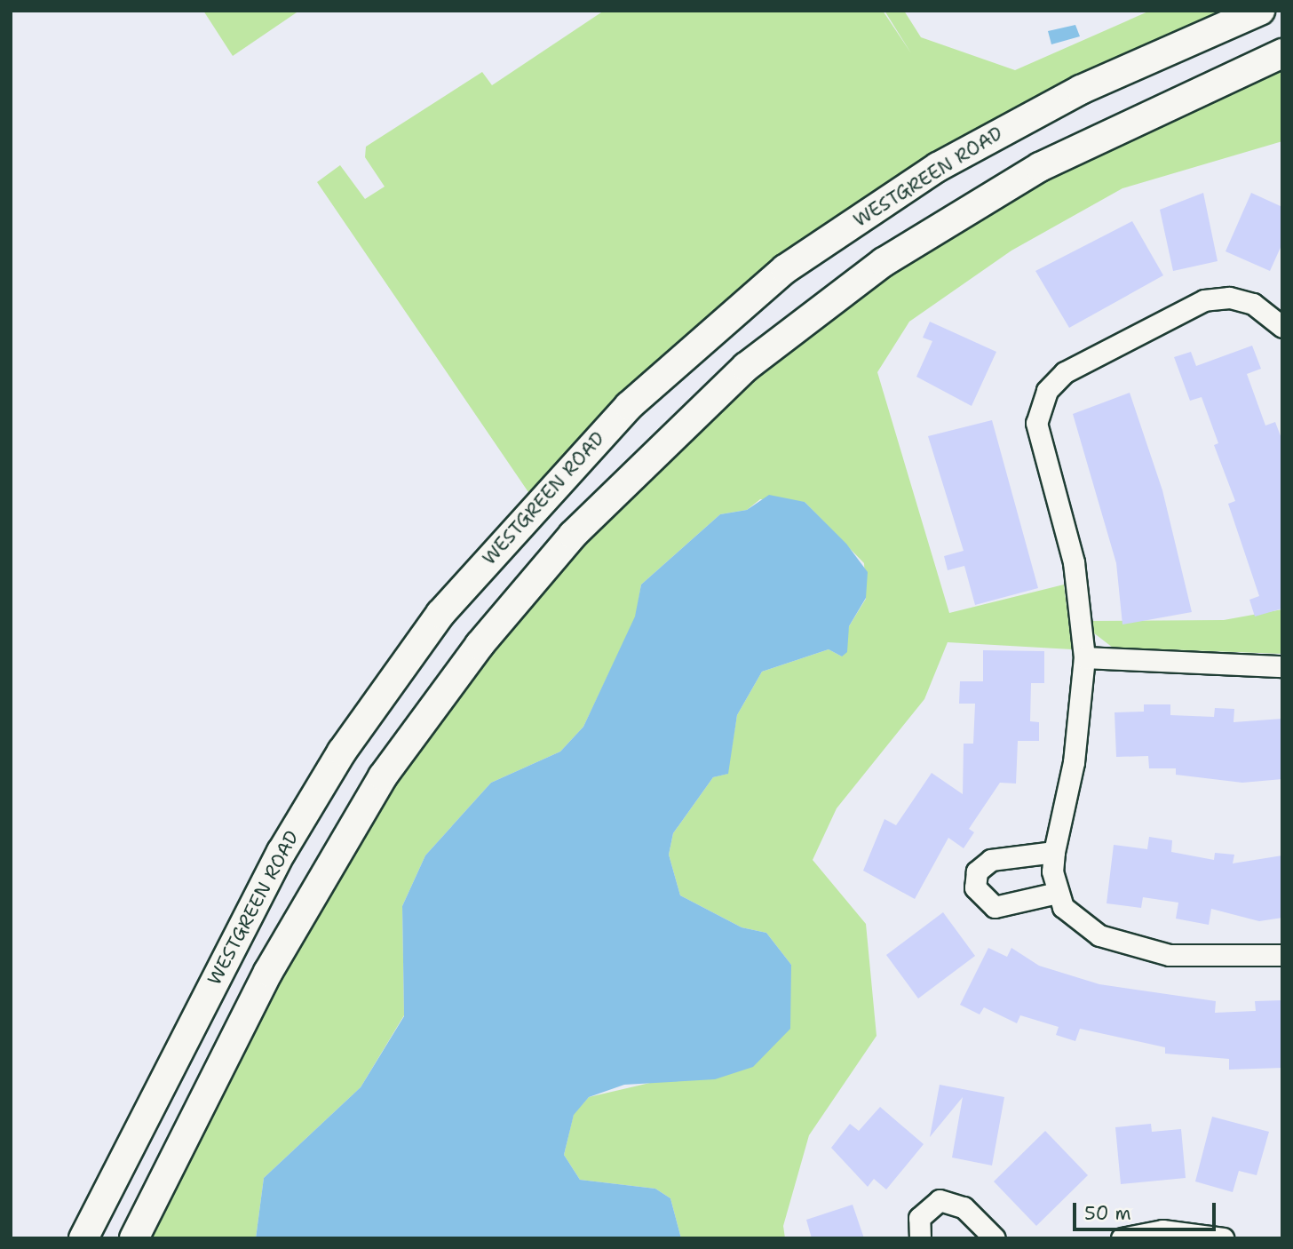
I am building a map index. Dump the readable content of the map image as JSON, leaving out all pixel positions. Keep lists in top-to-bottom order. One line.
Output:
{"streets":{"street":["WESTGREEN ROAD"]},"scale_bar":"50 m"}
